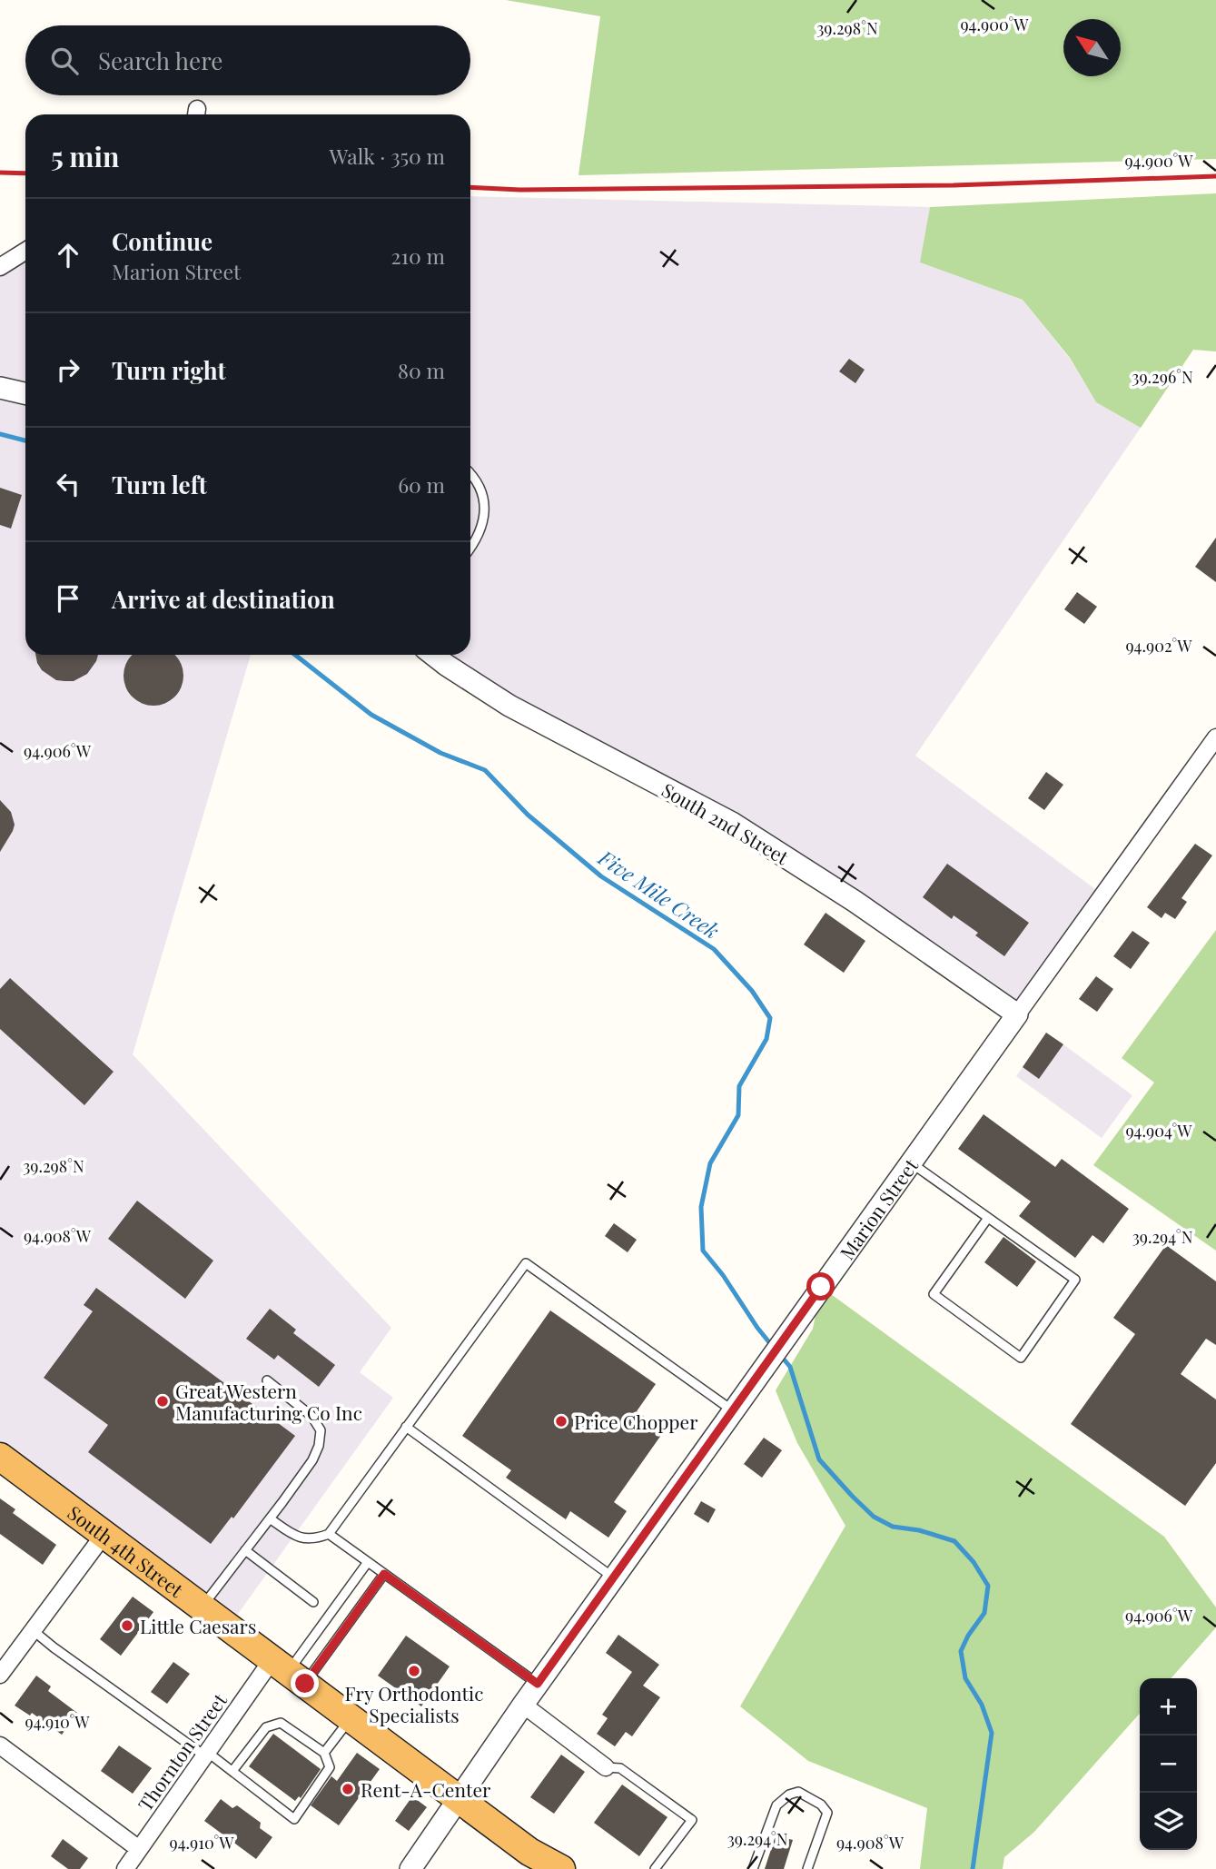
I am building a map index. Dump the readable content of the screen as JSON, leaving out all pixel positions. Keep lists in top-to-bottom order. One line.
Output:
{"streets":{"highway":["South 4th Street"],"street":["South 2nd Street","Marion Street","Thornton Street"]},"crossings":[["South 2nd Street","Marion Street"],["Marion Street","South 4th Street"],["South 4th Street","Thornton Street"]],"water":["Five Mile Creek"],"places":["Great Western Manufacturing Co Inc","Price Chopper","Little Caesars","Fry Orthodontic Specialists","Rent-A-Center"],"north":"top left","page":{"search":"Search here","heading":["5 min","Walk · 350 m"],"list":[["Continue","Marion Street","210 m"],["Turn right","80 m"],["Turn left","60 m"],"Arrive at destination"],"map_buttons":["+","−"]},"coordinates":["94.900°W","39.298°N","39.296°N","94.902°W","94.906°W","94.904°W","94.908°W","39.294°N","94.910°W"]}
